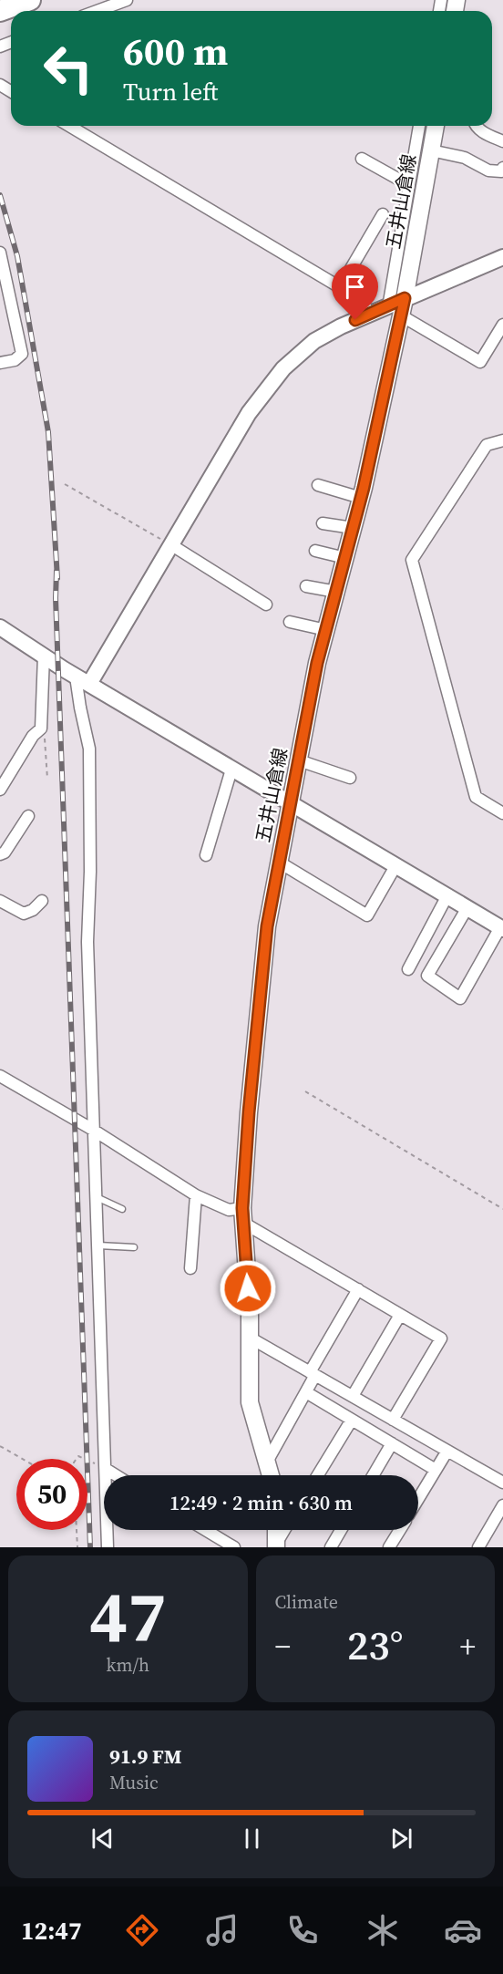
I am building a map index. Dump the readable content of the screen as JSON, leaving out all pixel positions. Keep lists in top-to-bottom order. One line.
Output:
{"streets":{"main road":["五井山倉線"]},"page":{"turn":["600 m","Turn left"],"limit":"50","trip":"12:49 · 2 min · 630 m","tile":[["47","km/h"],"Climate"],"heat":["−","23°","+"],"song":["91.9 FM","Music"],"tabs":"12:47"}}
